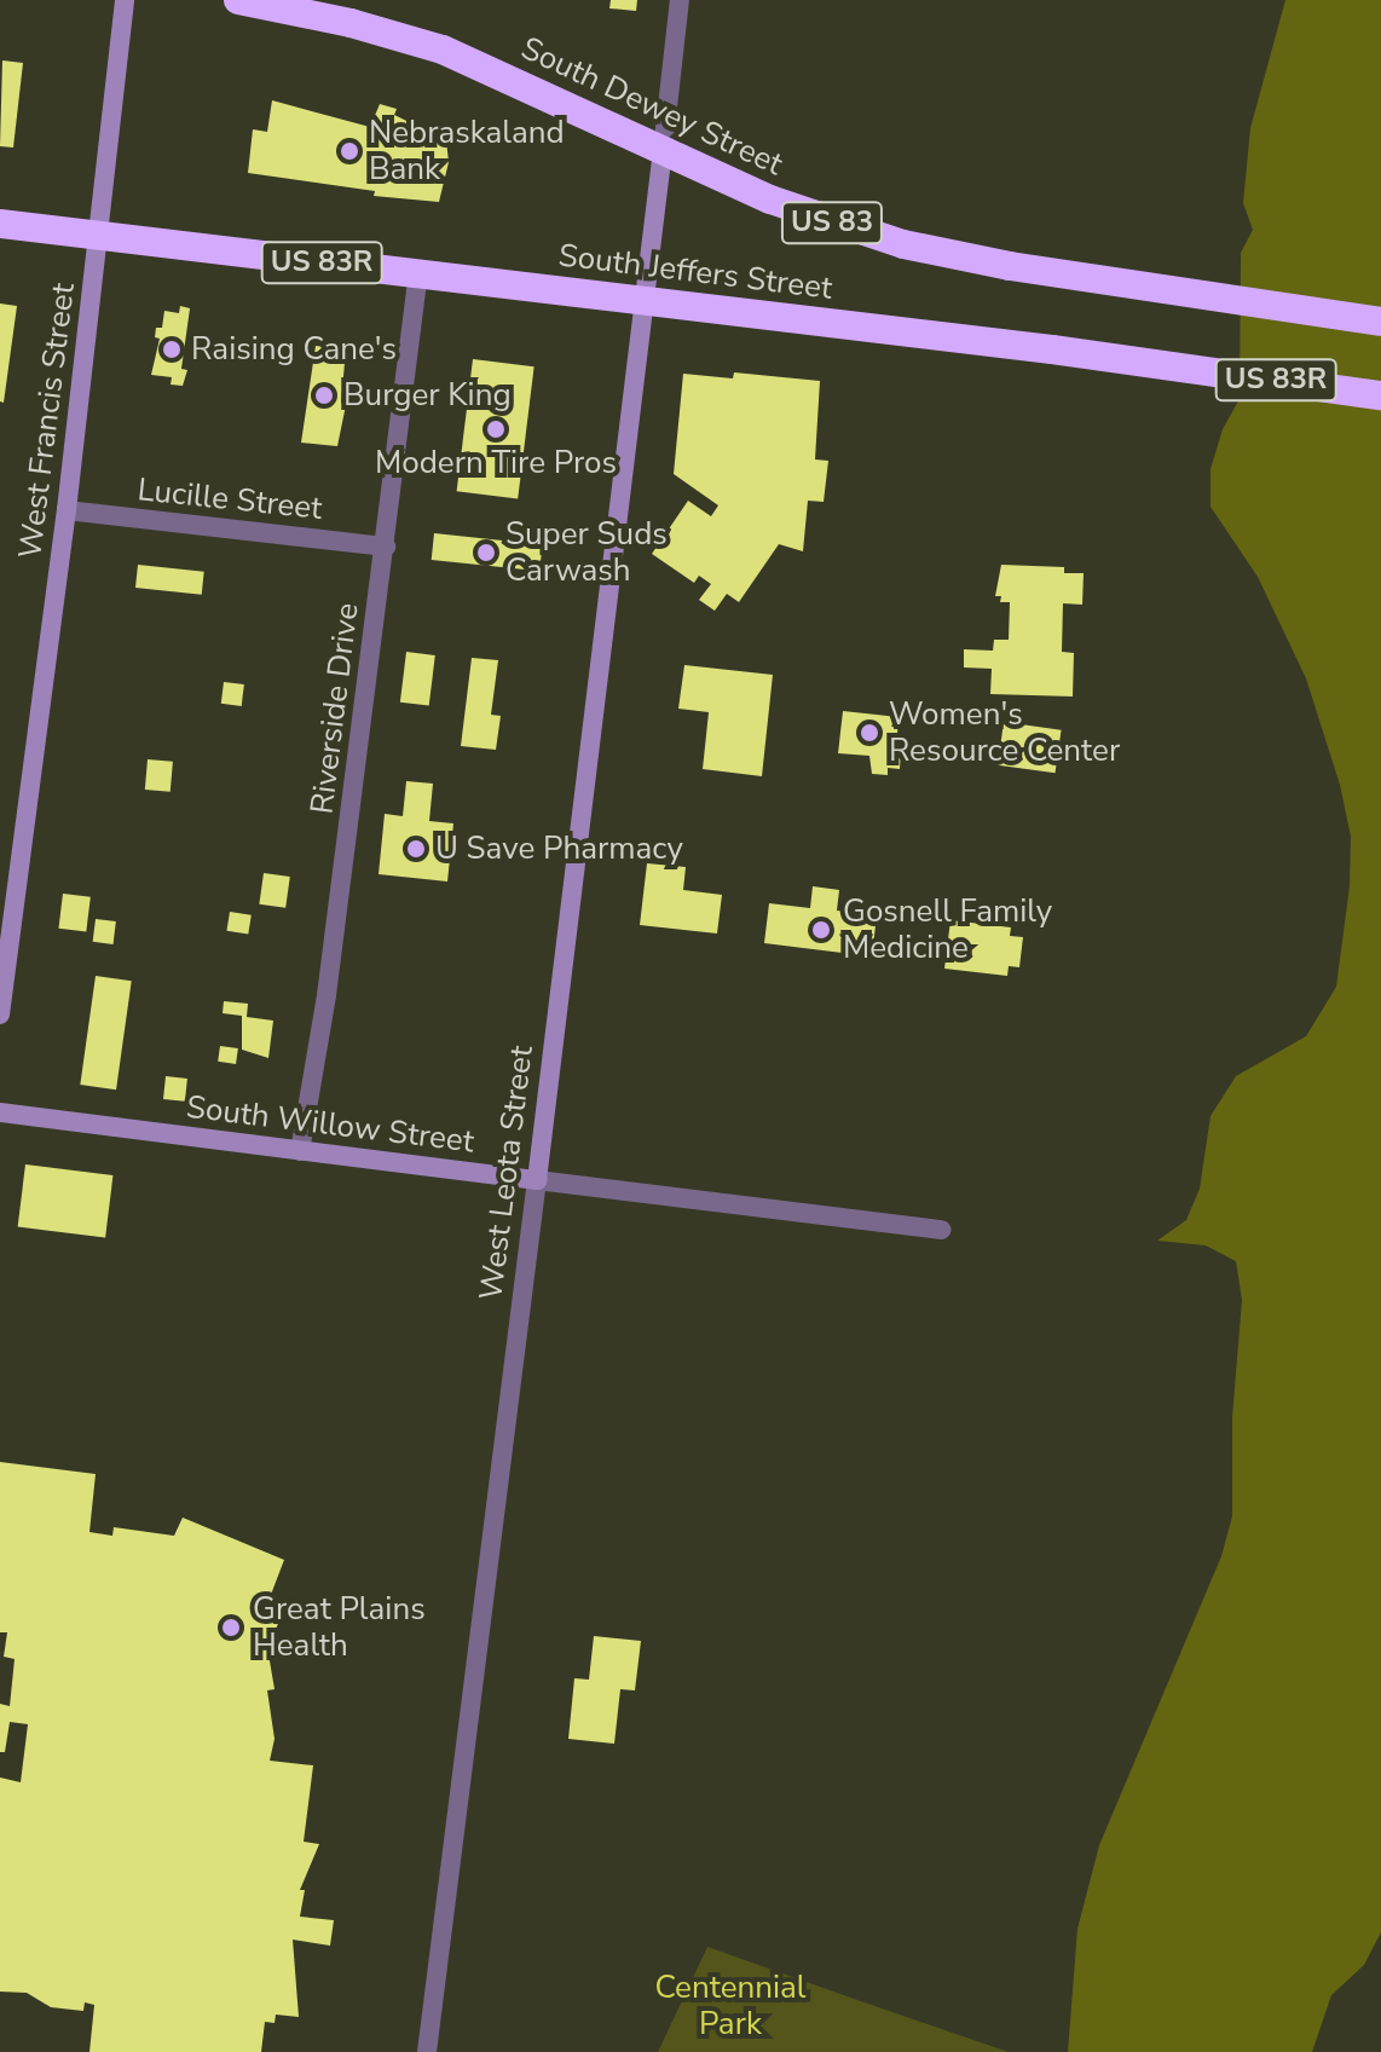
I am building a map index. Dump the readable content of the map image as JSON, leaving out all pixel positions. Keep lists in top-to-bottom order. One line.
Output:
{"streets":{"highway":["South Dewey Street","US 83","US 83R","South Jeffers Street"],"main road":["West Francis Street","South Willow Street","West Leota Street"],"street":["Lucille Street","Riverside Drive"]},"crossings":[["South Dewey Street","West Leota Street"],["South Jeffers Street","West Francis Street"],["South Jeffers Street","Riverside Drive"],["South Jeffers Street","West Leota Street"],["West Francis Street","Lucille Street"],["Lucille Street","Riverside Drive"],["Riverside Drive","South Willow Street"],["South Willow Street","West Leota Street"]],"parks":["Centennial Park"],"places":["Nebraskaland Bank","Raising Cane's","Burger King","Modern Tire Pros","Super Suds Carwash","Women's Resource Center","U Save Pharmacy","Gosnell Family Medicine","Great Plains Health"]}
